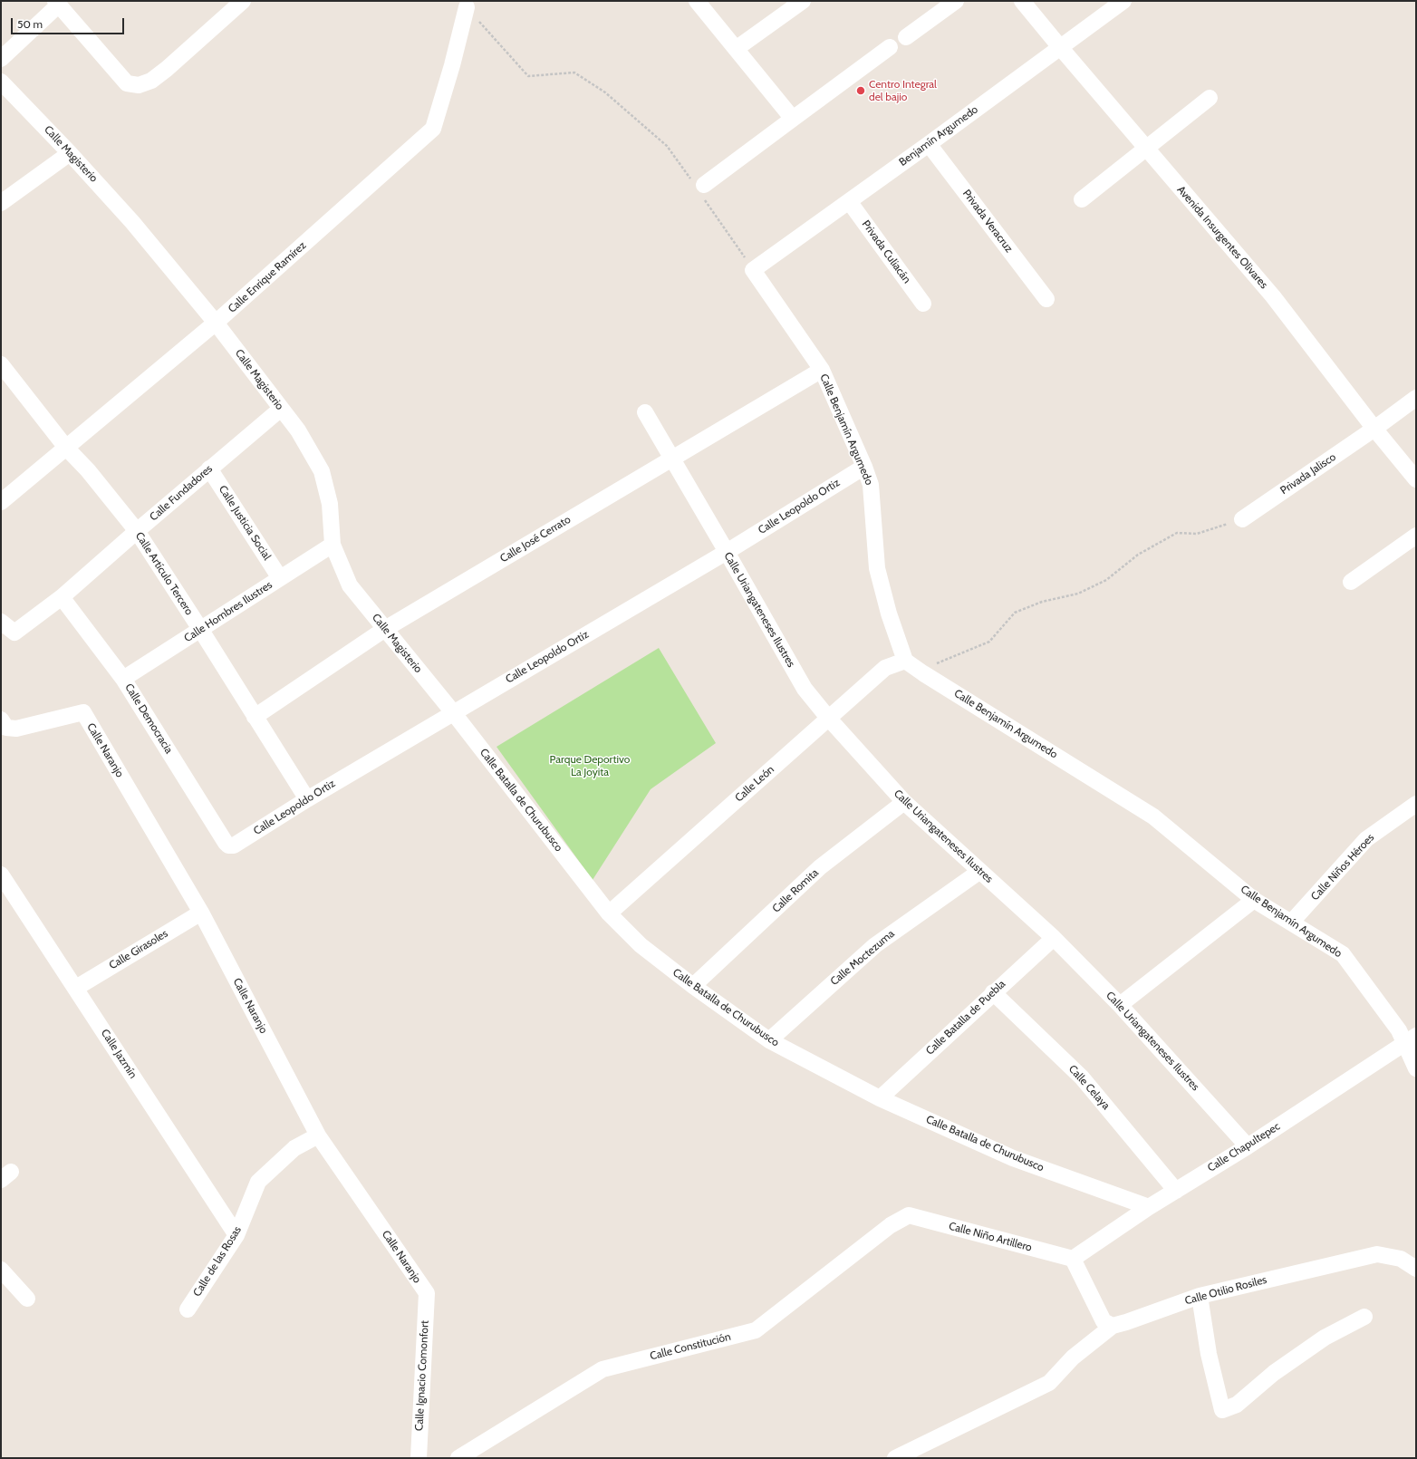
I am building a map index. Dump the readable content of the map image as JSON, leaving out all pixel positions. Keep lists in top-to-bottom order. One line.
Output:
{"streets":{"street":["Benjamín Argumedo","Calle Magisterio","Privada Veracruz","Avenida Insurgentes Olivares","Privada Culiacán","Calle Enrique Ramírez","Calle Benjamín Argumedo","Privada Jalisco","Calle Fundadores","Calle Leopoldo Ortiz","Calle Justicia Social","Calle José Cerrato","Calle Artículo Tercero","Calle Uriangateneses Ilustres","Calle Hombres Ilustres","Calle Democracia","Calle Naranjo","Calle León","Calle Batalla de Churubusco","Calle Niños Héroes","Calle Romita","Calle Girasoles","Calle Moctezuma","Calle Batalla de Puebla","Calle Jazmín","Calle Celaya","Calle Chapultepec","Calle Niño Artillero","Calle de las Rosas","Calle Otilio Rosiles","Calle Constitución","Calle Ignacio Comonfort"]},"crossings":[["Benjamín Argumedo","Privada Veracruz"],["Benjamín Argumedo","Avenida Insurgentes Olivares"],["Benjamín Argumedo","Privada Culiacán"],["Benjamín Argumedo","Calle Benjamín Argumedo"],["Calle Magisterio","Calle Enrique Ramírez"],["Calle Magisterio","Calle Fundadores"],["Calle Magisterio","Calle Leopoldo Ortiz"],["Calle Magisterio","Calle José Cerrato"],["Calle Magisterio","Calle Hombres Ilustres"],["Calle Magisterio","Calle Batalla de Churubusco"],["Avenida Insurgentes Olivares","Privada Jalisco"],["Calle Enrique Ramírez","Calle Artículo Tercero"],["Calle Benjamín Argumedo","Calle Leopoldo Ortiz"],["Calle Benjamín Argumedo","Calle José Cerrato"],["Calle Benjamín Argumedo","Calle León"],["Calle Benjamín Argumedo","Calle Niños Héroes"],["Calle Benjamín Argumedo","Calle Chapultepec"],["Calle Fundadores","Calle Justicia Social"],["Calle Fundadores","Calle Artículo Tercero"],["Calle Fundadores","Calle Democracia"],["Calle Leopoldo Ortiz","Calle Artículo Tercero"],["Calle Leopoldo Ortiz","Calle Uriangateneses Ilustres"],["Calle Leopoldo Ortiz","Calle Democracia"],["Calle Leopoldo Ortiz","Calle Batalla de Churubusco"],["Calle Justicia Social","Calle Hombres Ilustres"],["Calle José Cerrato","Calle Artículo Tercero"],["Calle José Cerrato","Calle Uriangateneses Ilustres"],["Calle Artículo Tercero","Calle Hombres Ilustres"],["Calle Uriangateneses Ilustres","Calle León"],["Calle Uriangateneses Ilustres","Calle Romita"],["Calle Uriangateneses Ilustres","Calle Moctezuma"],["Calle Uriangateneses Ilustres","Calle Batalla de Puebla"],["Calle Uriangateneses Ilustres","Calle Chapultepec"],["Calle Hombres Ilustres","Calle Democracia"],["Calle Naranjo","Calle Girasoles"],["Calle Naranjo","Calle de las Rosas"],["Calle Naranjo","Calle Ignacio Comonfort"],["Calle León","Calle Batalla de Churubusco"],["Calle Batalla de Churubusco","Calle Romita"],["Calle Batalla de Churubusco","Calle Moctezuma"],["Calle Batalla de Churubusco","Calle Batalla de Puebla"],["Calle Batalla de Churubusco","Calle Chapultepec"],["Calle Girasoles","Calle Jazmín"],["Calle Batalla de Puebla","Calle Celaya"],["Calle Jazmín","Calle de las Rosas"],["Calle Celaya","Calle Chapultepec"],["Calle Chapultepec","Calle Niño Artillero"],["Calle Niño Artillero","Calle Constitución"]],"parks":["Parque Deportivo La Joyita"],"places":["Centro Integral del bajio"],"scale_bar":"50 m"}
